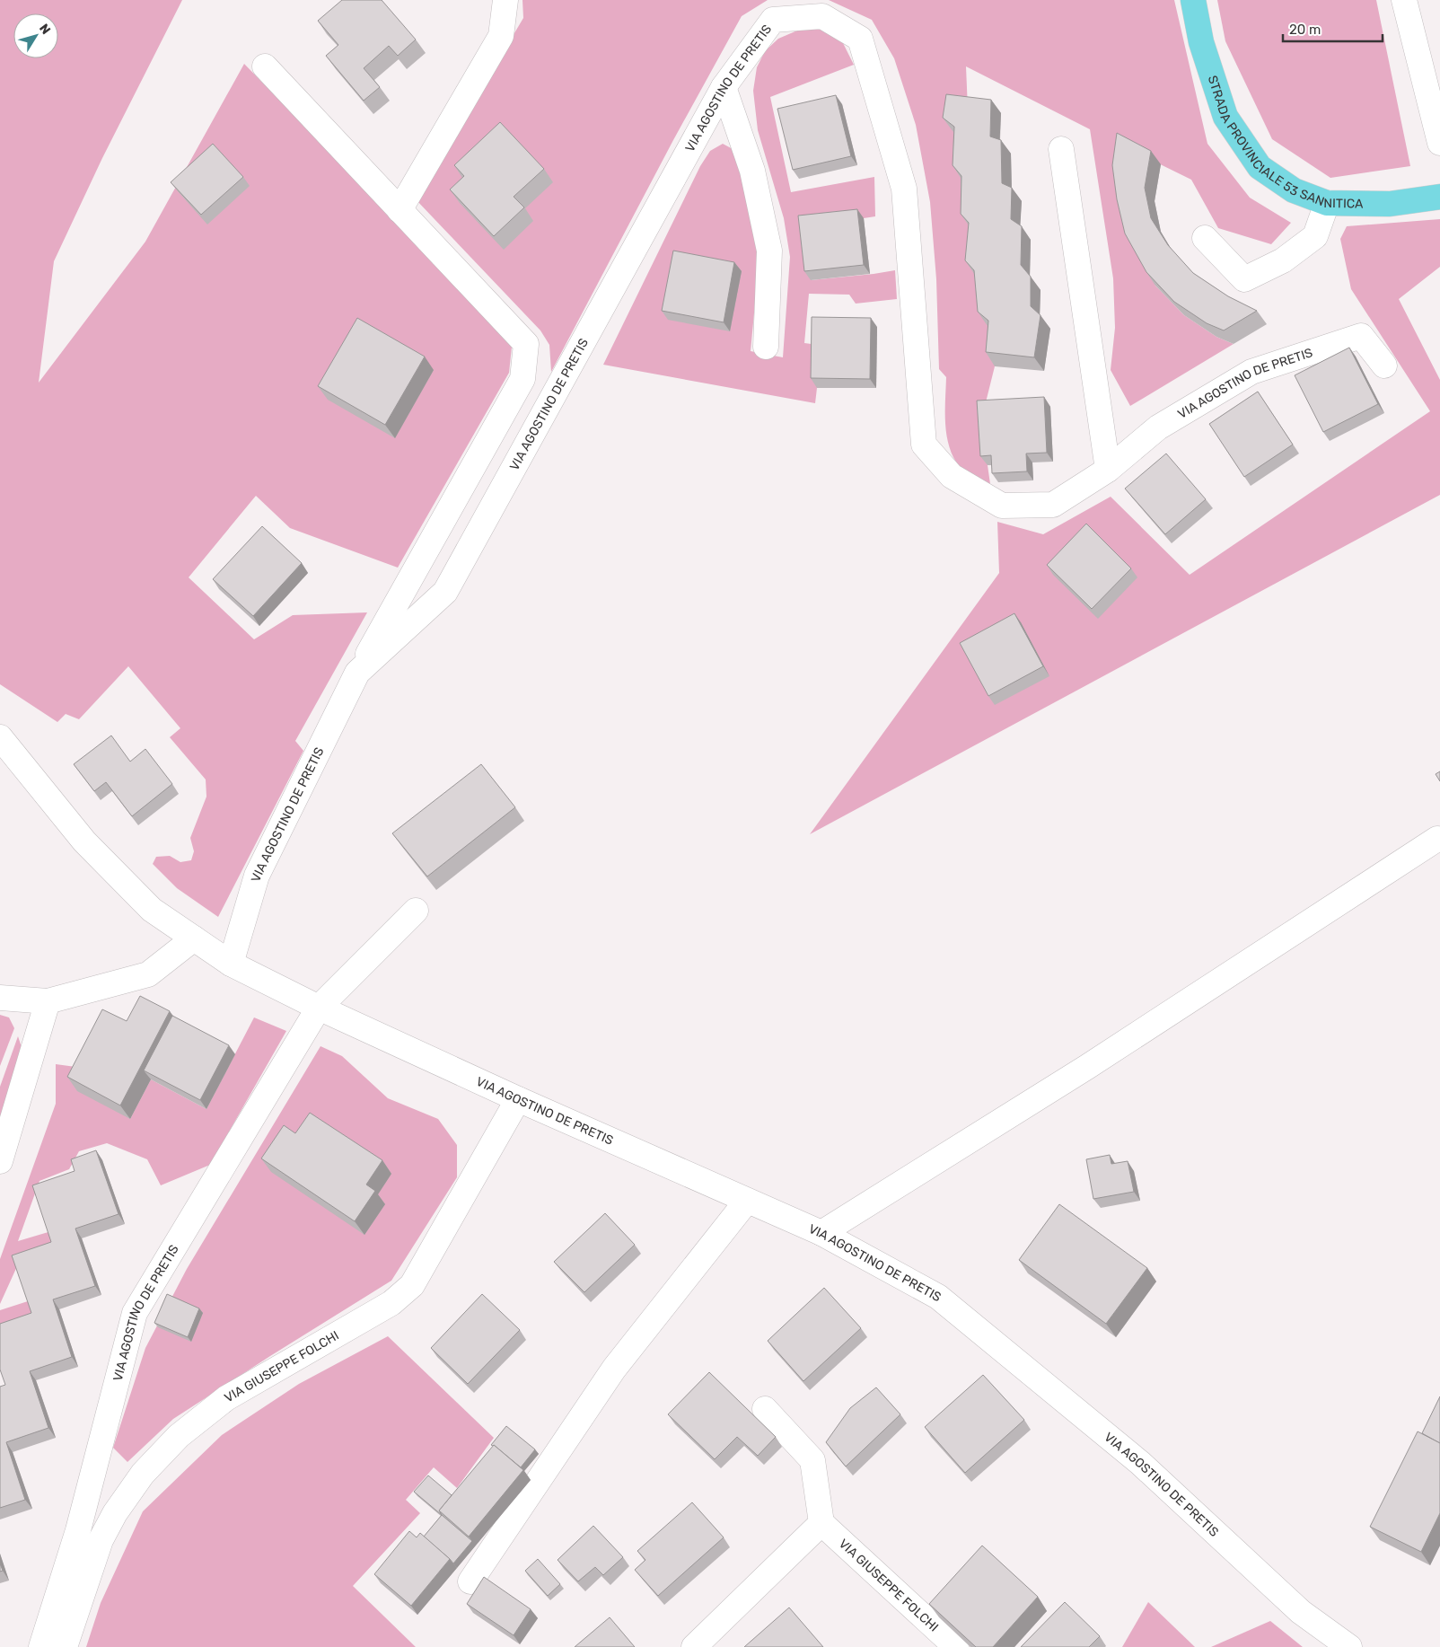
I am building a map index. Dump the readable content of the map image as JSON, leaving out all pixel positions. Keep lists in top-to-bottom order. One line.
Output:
{"streets":{"main road":["STRADA PROVINCIALE 53 SANNITICA"],"street":["VIA AGOSTINO DE PRETIS","VIA GIUSEPPE FOLCHI"]},"crossings":[["VIA AGOSTINO DE PRETIS","VIA GIUSEPPE FOLCHI"]],"scale_bar":"20 m","north":"top right"}
